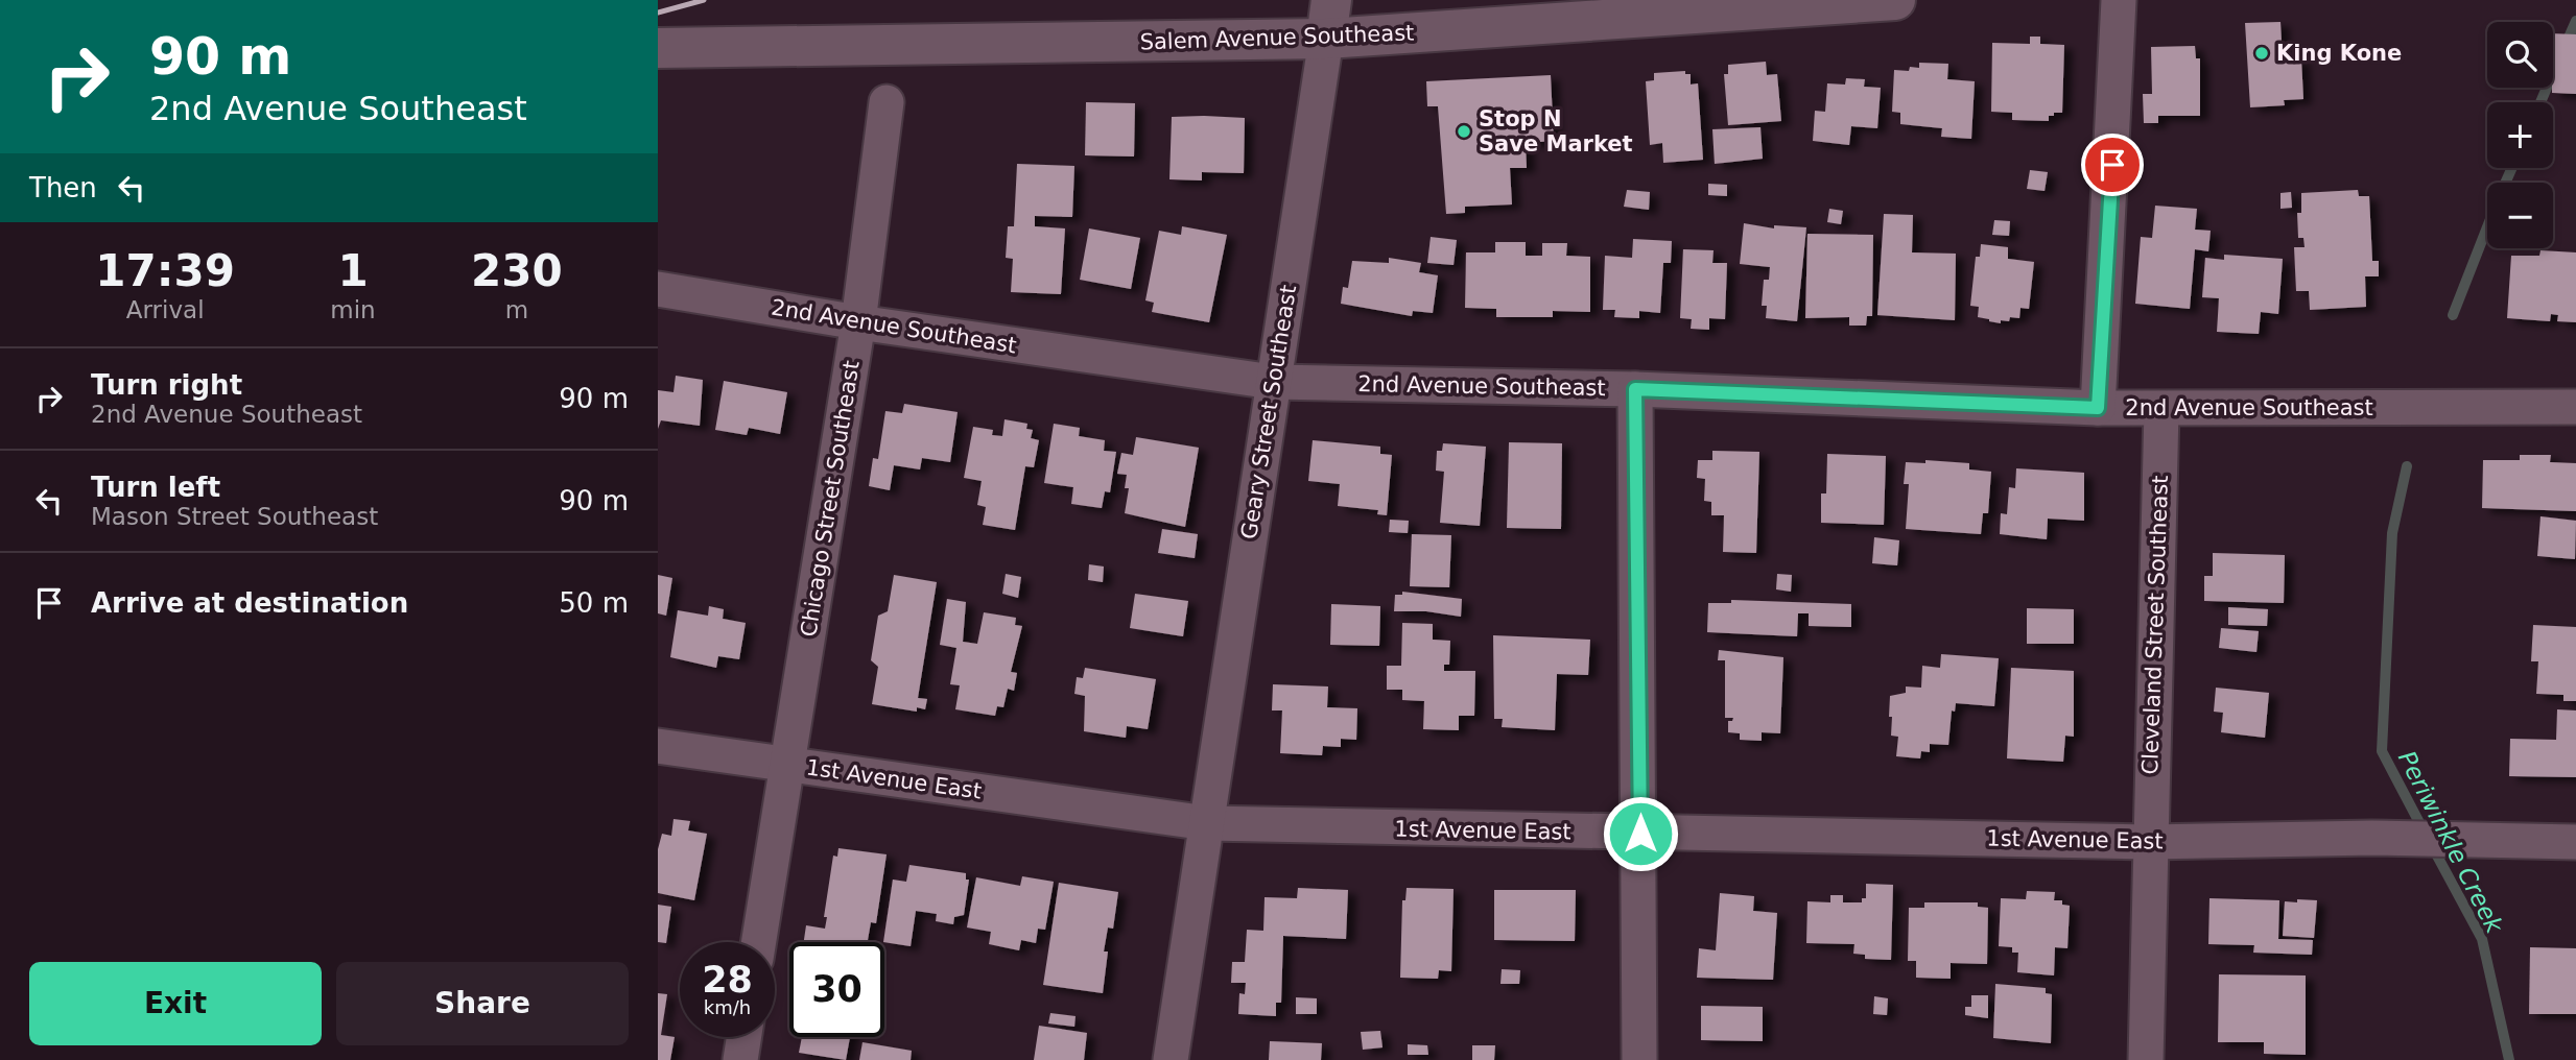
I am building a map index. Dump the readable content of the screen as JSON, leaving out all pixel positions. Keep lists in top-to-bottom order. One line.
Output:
{"streets":{"main road":["Salem Avenue Southeast","Geary Street Southeast"],"street":["2nd Avenue Southeast","Chicago Street Southeast","Cleveland Street Southeast","1st Avenue East"]},"crossings":[["Salem Avenue Southeast","Geary Street Southeast"],["2nd Avenue Southeast","Geary Street Southeast"],["2nd Avenue Southeast","Chicago Street Southeast"],["2nd Avenue Southeast","Cleveland Street Southeast"],["Geary Street Southeast","1st Avenue East"],["Chicago Street Southeast","1st Avenue East"],["Cleveland Street Southeast","1st Avenue East"]],"water":["Periwinkle Creek"],"places":["King Kone","Stop N Save Market"],"page":{"turn":["90 m","2nd Avenue Southeast"],"map_buttons":["+","−"],"then":"Then","eta":["17:39","Arrival","1","min","230","m"],"list":[{"name":"Turn right","note":"2nd Avenue Southeast","value":"90 m"},{"name":"Turn left","note":"Mason Street Southeast","value":"90 m"},{"name":"Arrive at destination","value":"50 m"}],"speed":"28 km/h","limit":"30","buttons":["Exit","Share"]}}
